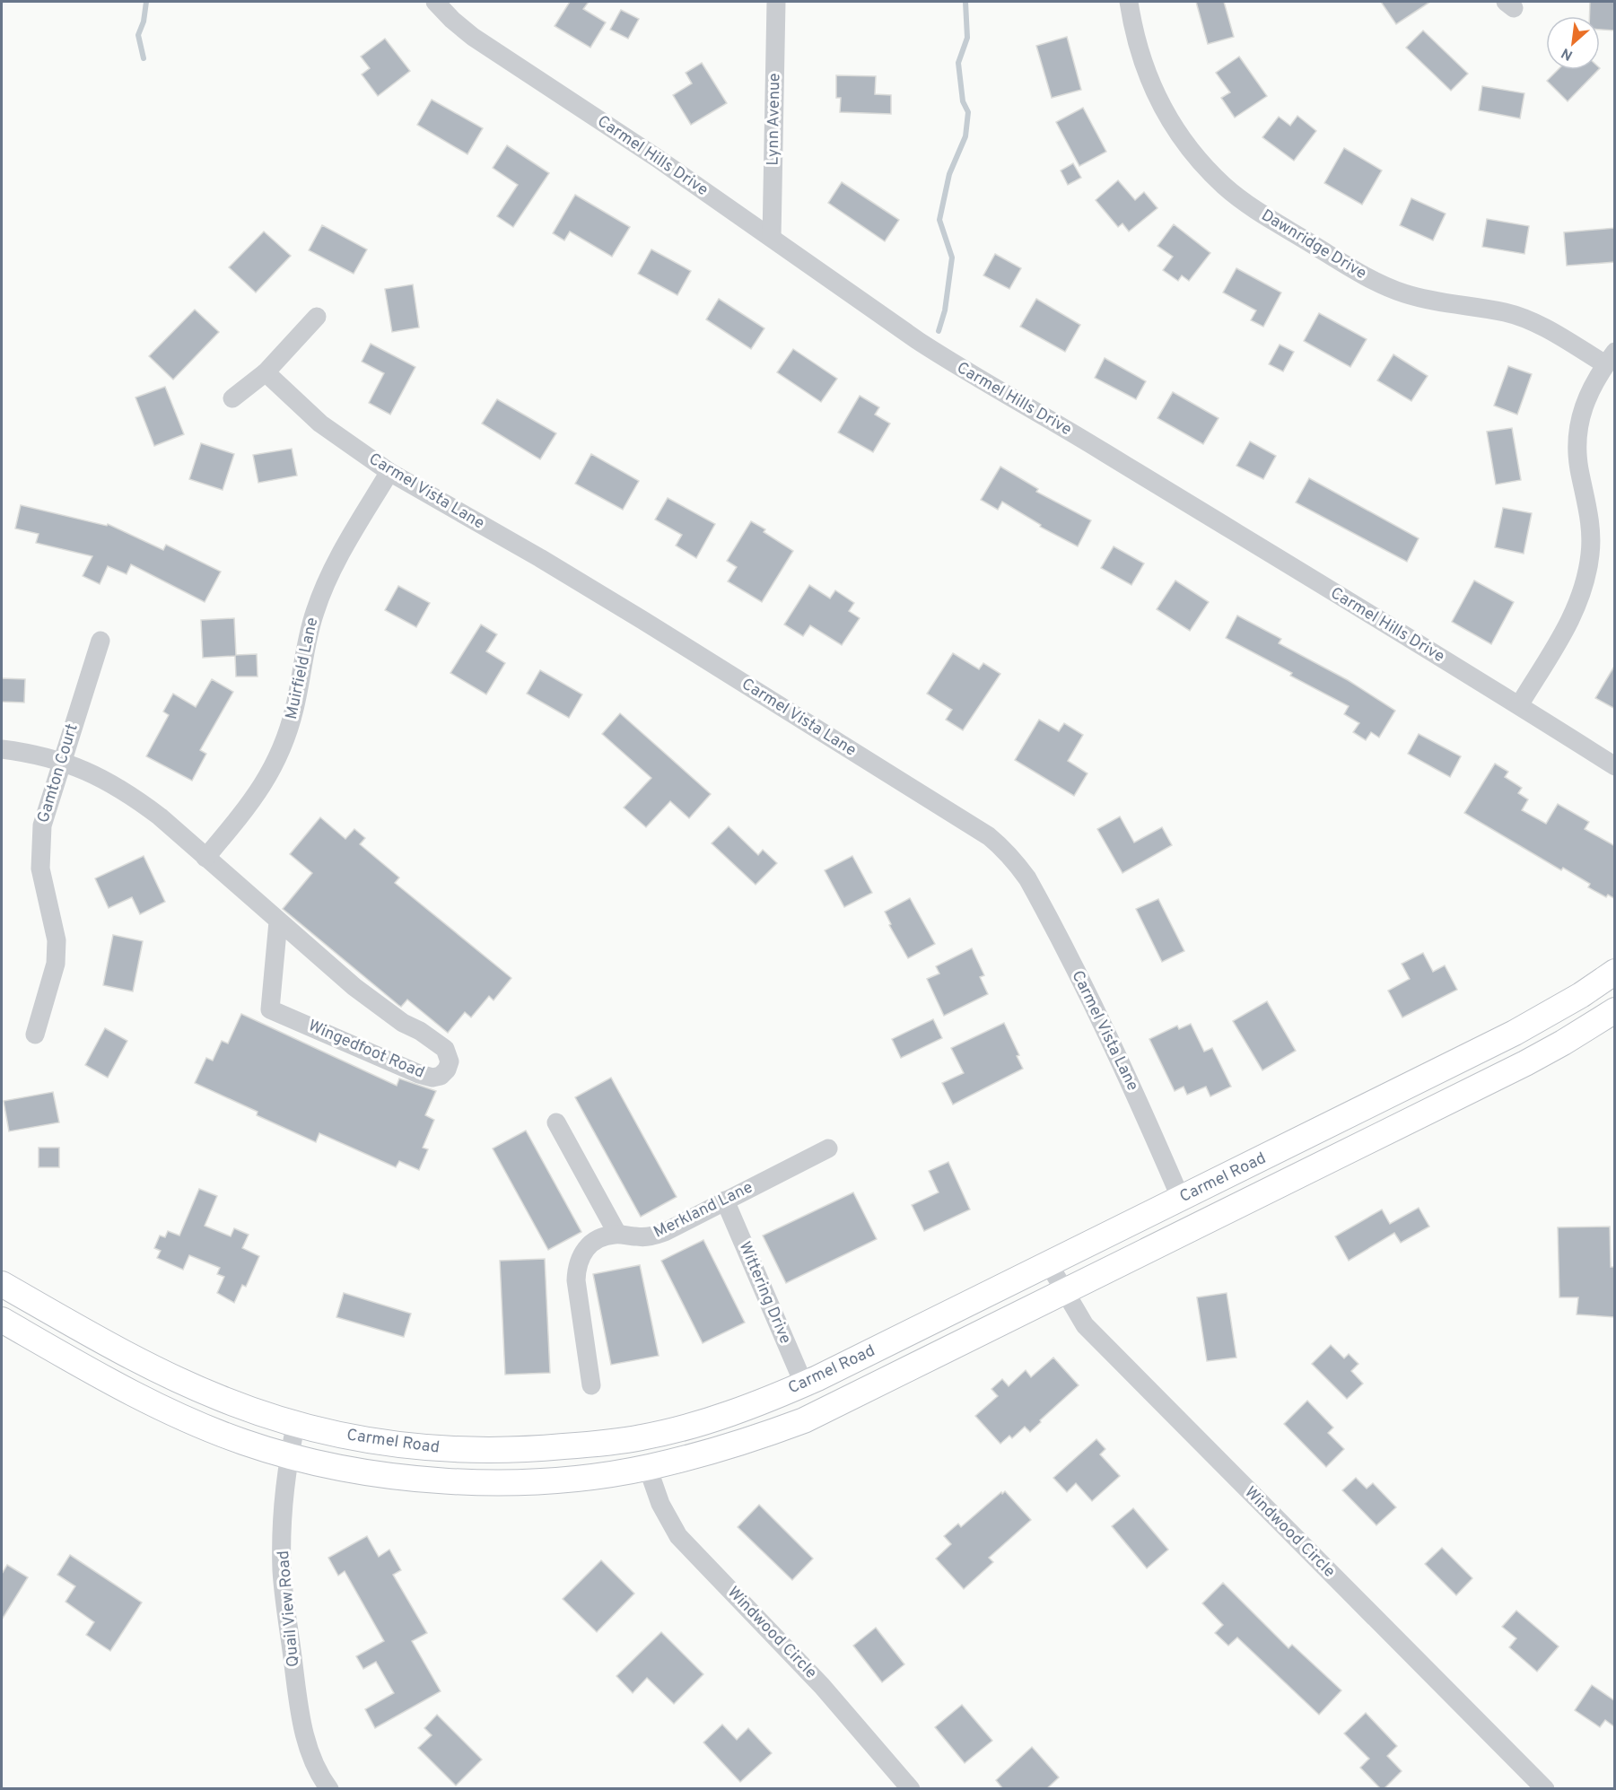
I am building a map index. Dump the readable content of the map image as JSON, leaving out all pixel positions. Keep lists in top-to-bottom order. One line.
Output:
{"streets":{"main road":["Carmel Road"],"street":["Lynn Avenue","Carmel Hills Drive","Dawnridge Drive","Carmel Vista Lane","Muirfield Lane","Gamton Court","Wingedfoot Road","Merkland Lane","Wittering Drive","Windwood Circle","Quail View Road"]},"crossings":[["Lynn Avenue","Carmel Hills Drive"],["Carmel Vista Lane","Muirfield Lane"],["Carmel Vista Lane","Carmel Road"],["Muirfield Lane","Wingedfoot Road"],["Gamton Court","Wingedfoot Road"],["Carmel Road","Wittering Drive"],["Carmel Road","Windwood Circle"],["Carmel Road","Quail View Road"],["Merkland Lane","Wittering Drive"]],"north":"bottom left"}
